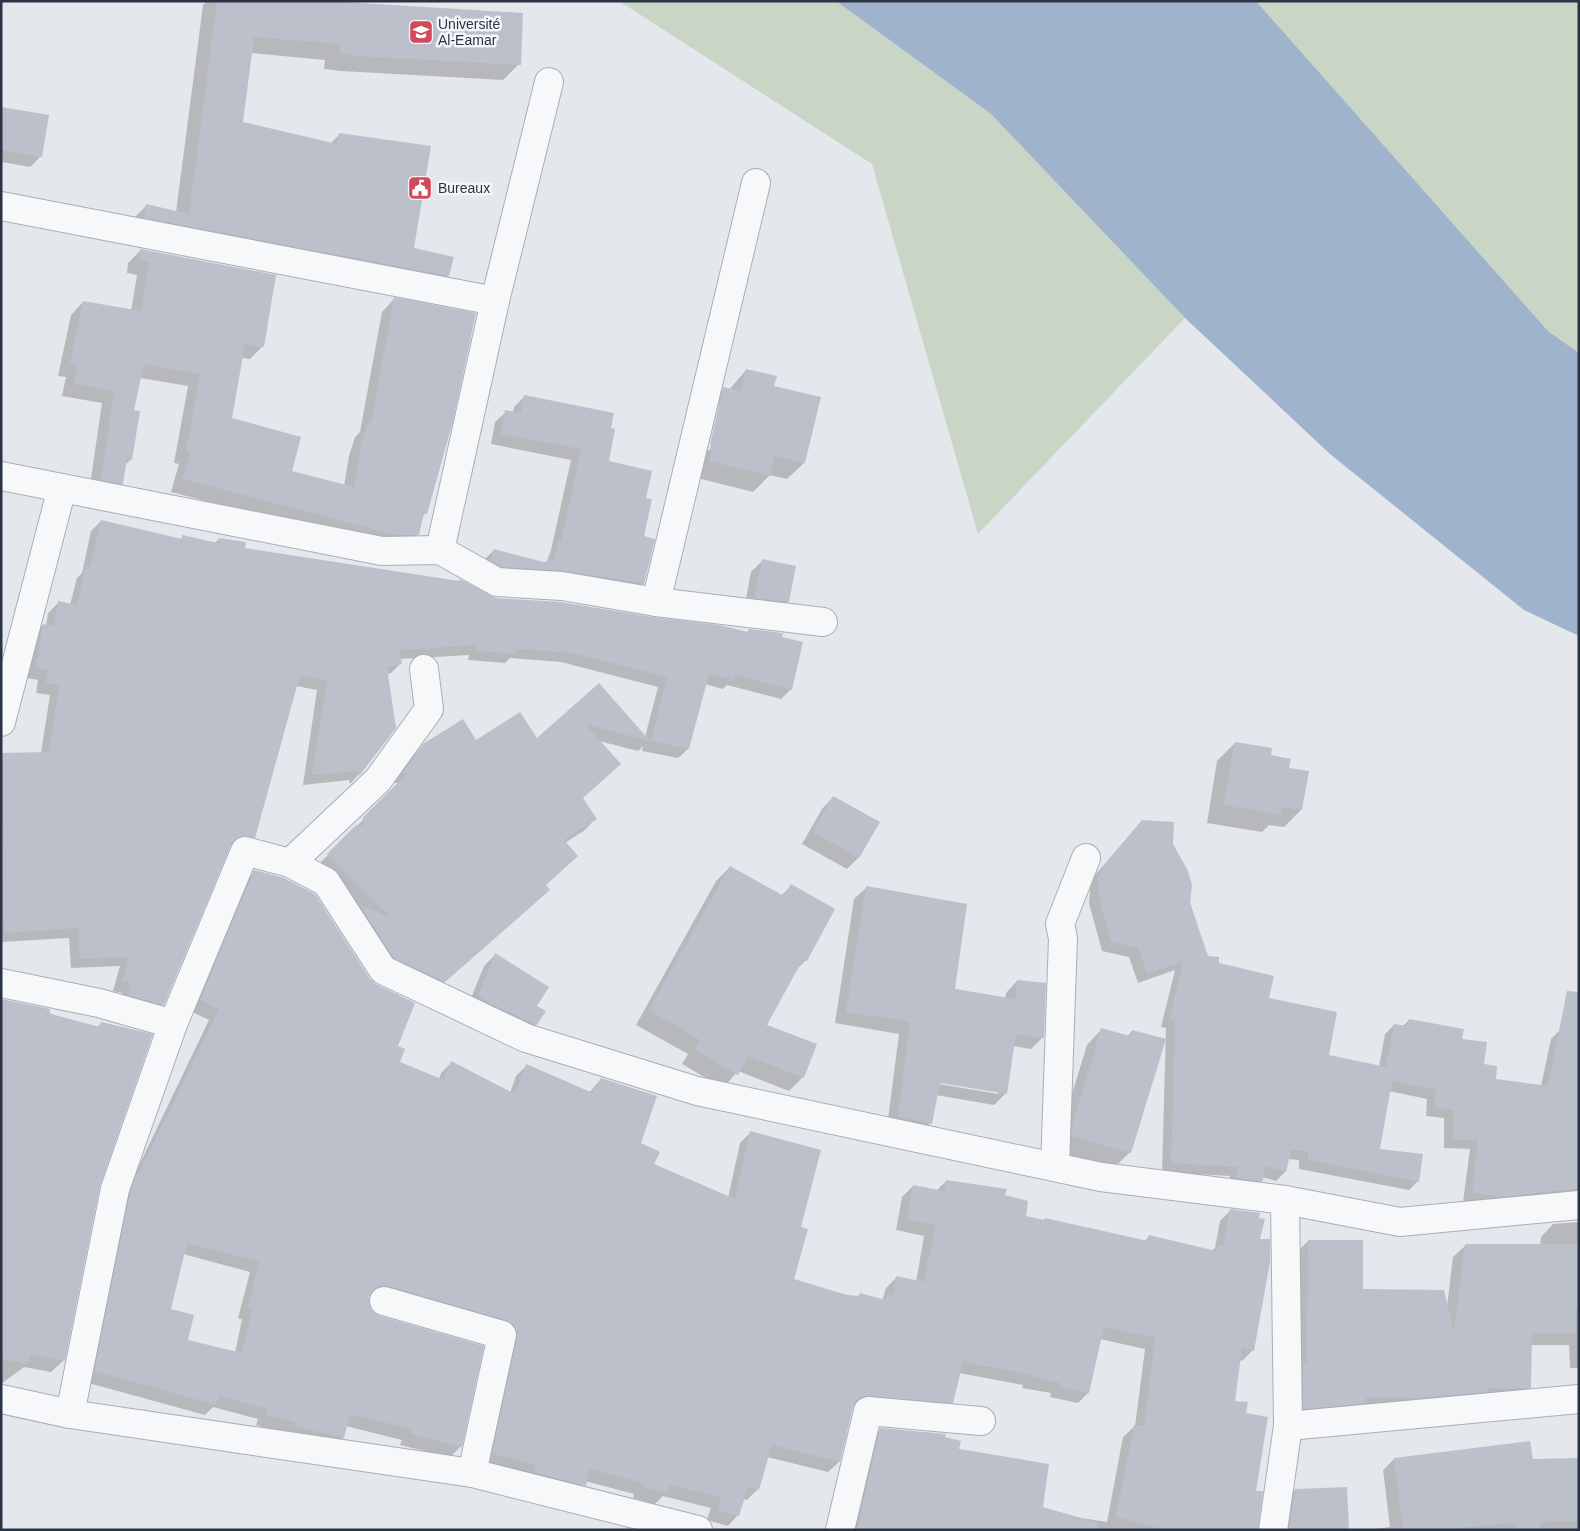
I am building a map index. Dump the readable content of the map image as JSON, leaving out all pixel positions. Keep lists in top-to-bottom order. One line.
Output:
{"places":{"school or university":["Université Al-Eamar"],"public building":["Bureaux"]}}
